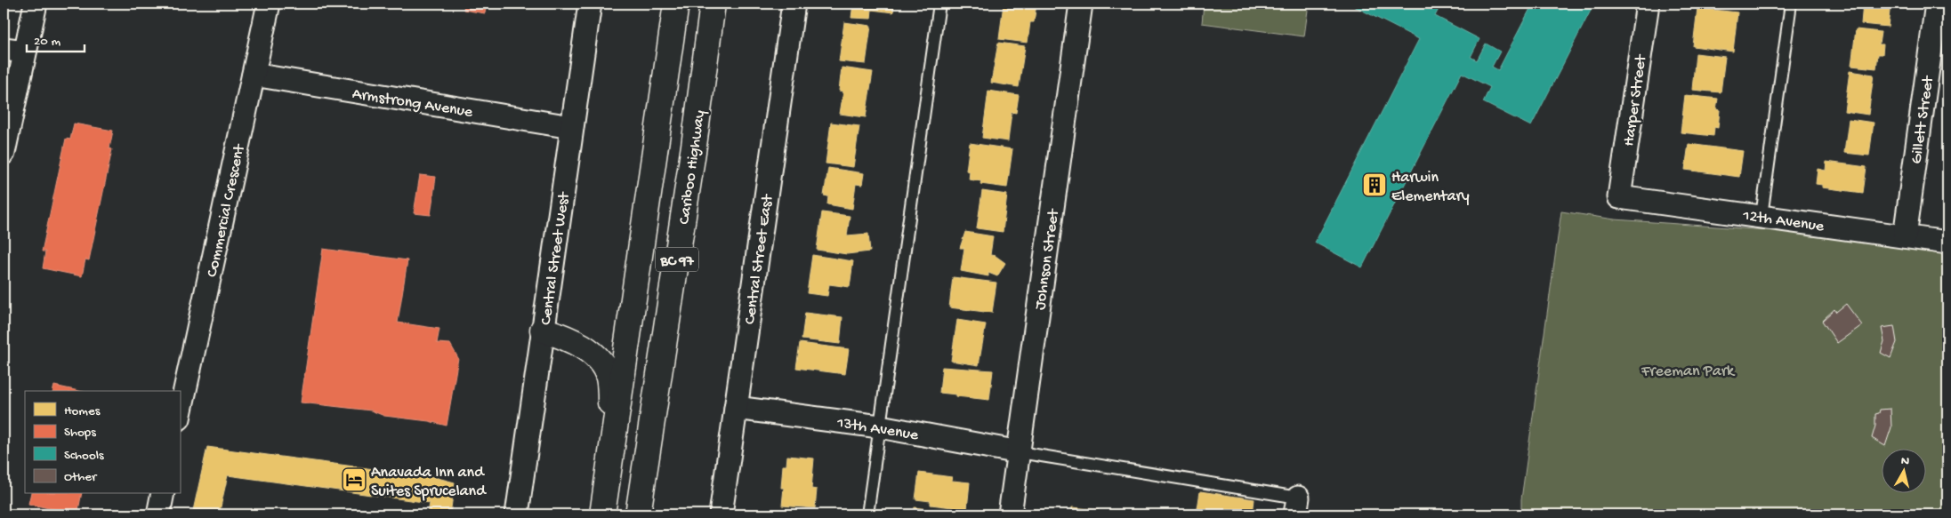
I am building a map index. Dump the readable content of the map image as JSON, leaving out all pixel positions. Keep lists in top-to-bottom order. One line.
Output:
{"streets":{"highway":["Cariboo Highway","BC 97"],"street":["Harper Street","Armstrong Avenue","Gillett Street","Commercial Crescent","12th Avenue","Central Street West","Central Street East","Johnson Street","13th Avenue"]},"crossings":[["Harper Street","12th Avenue"],["Armstrong Avenue","Commercial Crescent"],["Armstrong Avenue","Central Street West"],["Gillett Street","12th Avenue"],["Central Street East","13th Avenue"],["Johnson Street","13th Avenue"]],"parks":["Freeman Park"],"places":{"building":["Harwin Elementary"],"hotel":["Anavada Inn and Suites Spruceland"]},"legend":["Homes","Shops","Schools","Other"],"scale_bar":"20 m","north":"top"}
